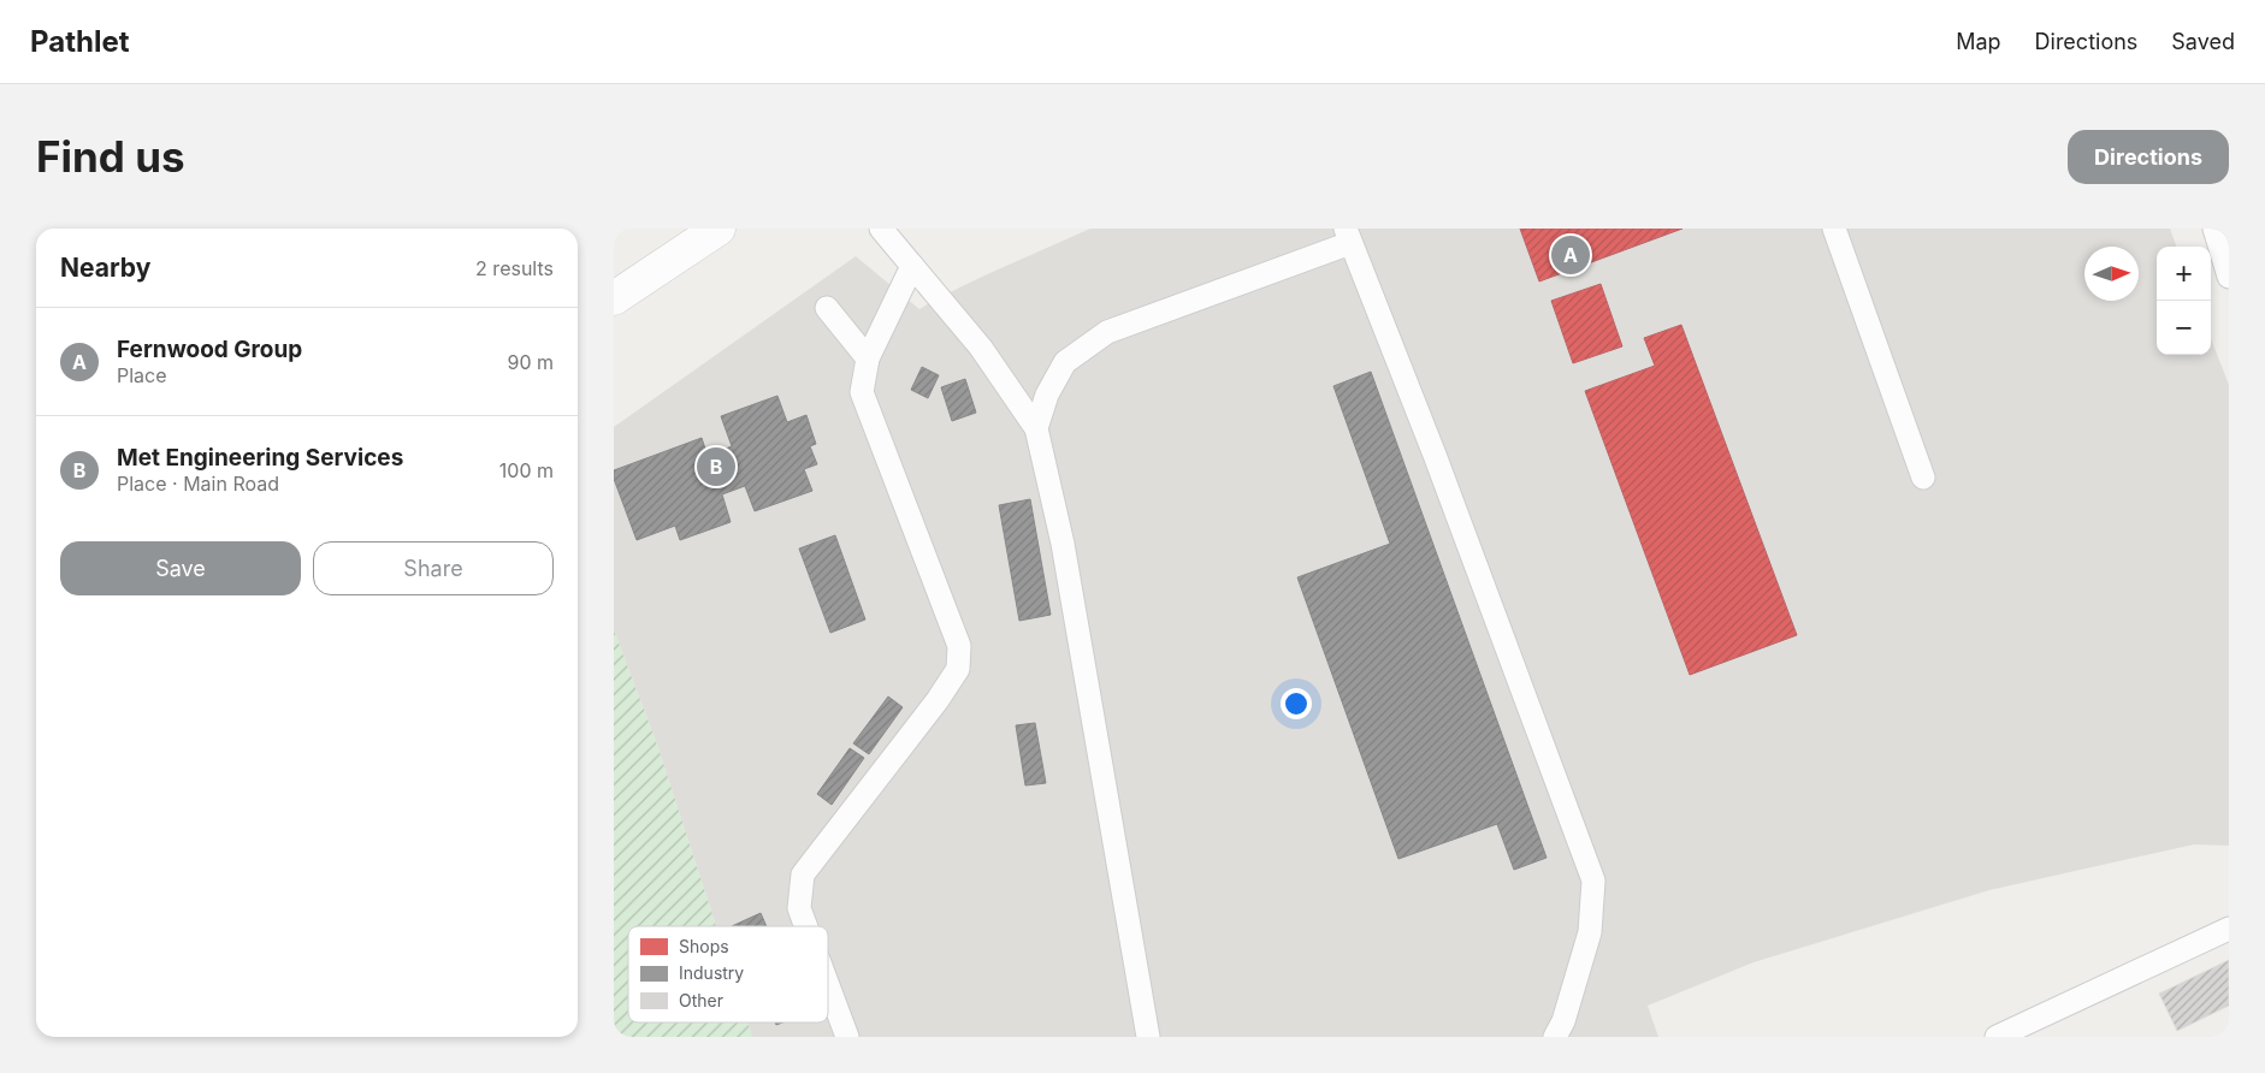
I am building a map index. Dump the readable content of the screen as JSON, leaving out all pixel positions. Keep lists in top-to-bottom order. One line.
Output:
{"legend":["Shops","Industry","Other"],"north":"right","page":{"header":"Pathlet","nav":["Map","Directions","Saved"],"buttons":["Directions",["Save","Share"]],"title":"Find us","heading":["Nearby","2 results"],"pins":["A","B"],"map_buttons":["+","−"],"list":[{"mark":"A","name":"Fernwood Group","note":"Place","value":"90 m"},{"mark":"B","name":"Met Engineering Services","note":"Place · Main Road","value":"100 m"}]}}
